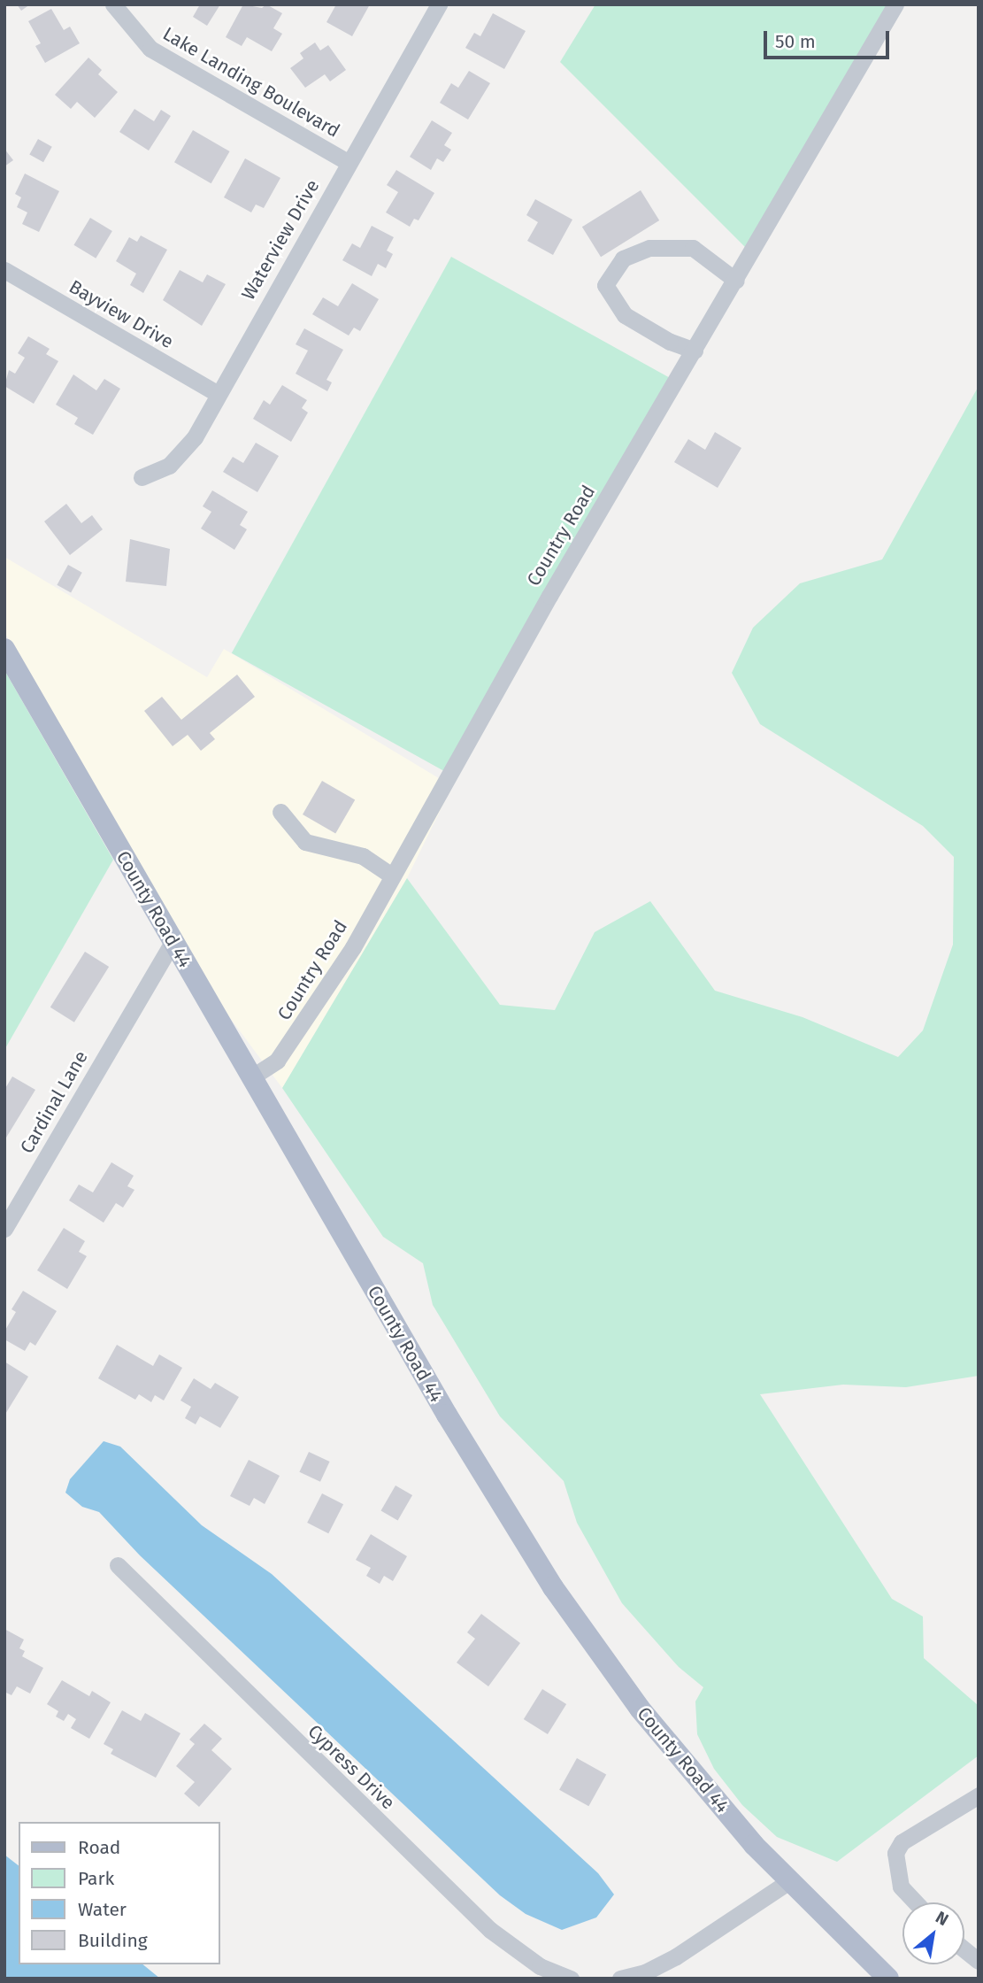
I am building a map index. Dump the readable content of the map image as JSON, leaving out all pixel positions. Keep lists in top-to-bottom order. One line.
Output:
{"streets":{"main road":["County Road 44"],"street":["Lake Landing Boulevard","Waterview Drive","Bayview Drive","Country Road","Cardinal Lane","Cypress Drive"]},"crossings":[["Lake Landing Boulevard","Waterview Drive"],["Waterview Drive","Bayview Drive"],["Country Road","County Road 44"],["County Road 44","Cardinal Lane"]],"legend":["Road","Park","Water","Building"],"scale_bar":"50 m","north":"top right"}
